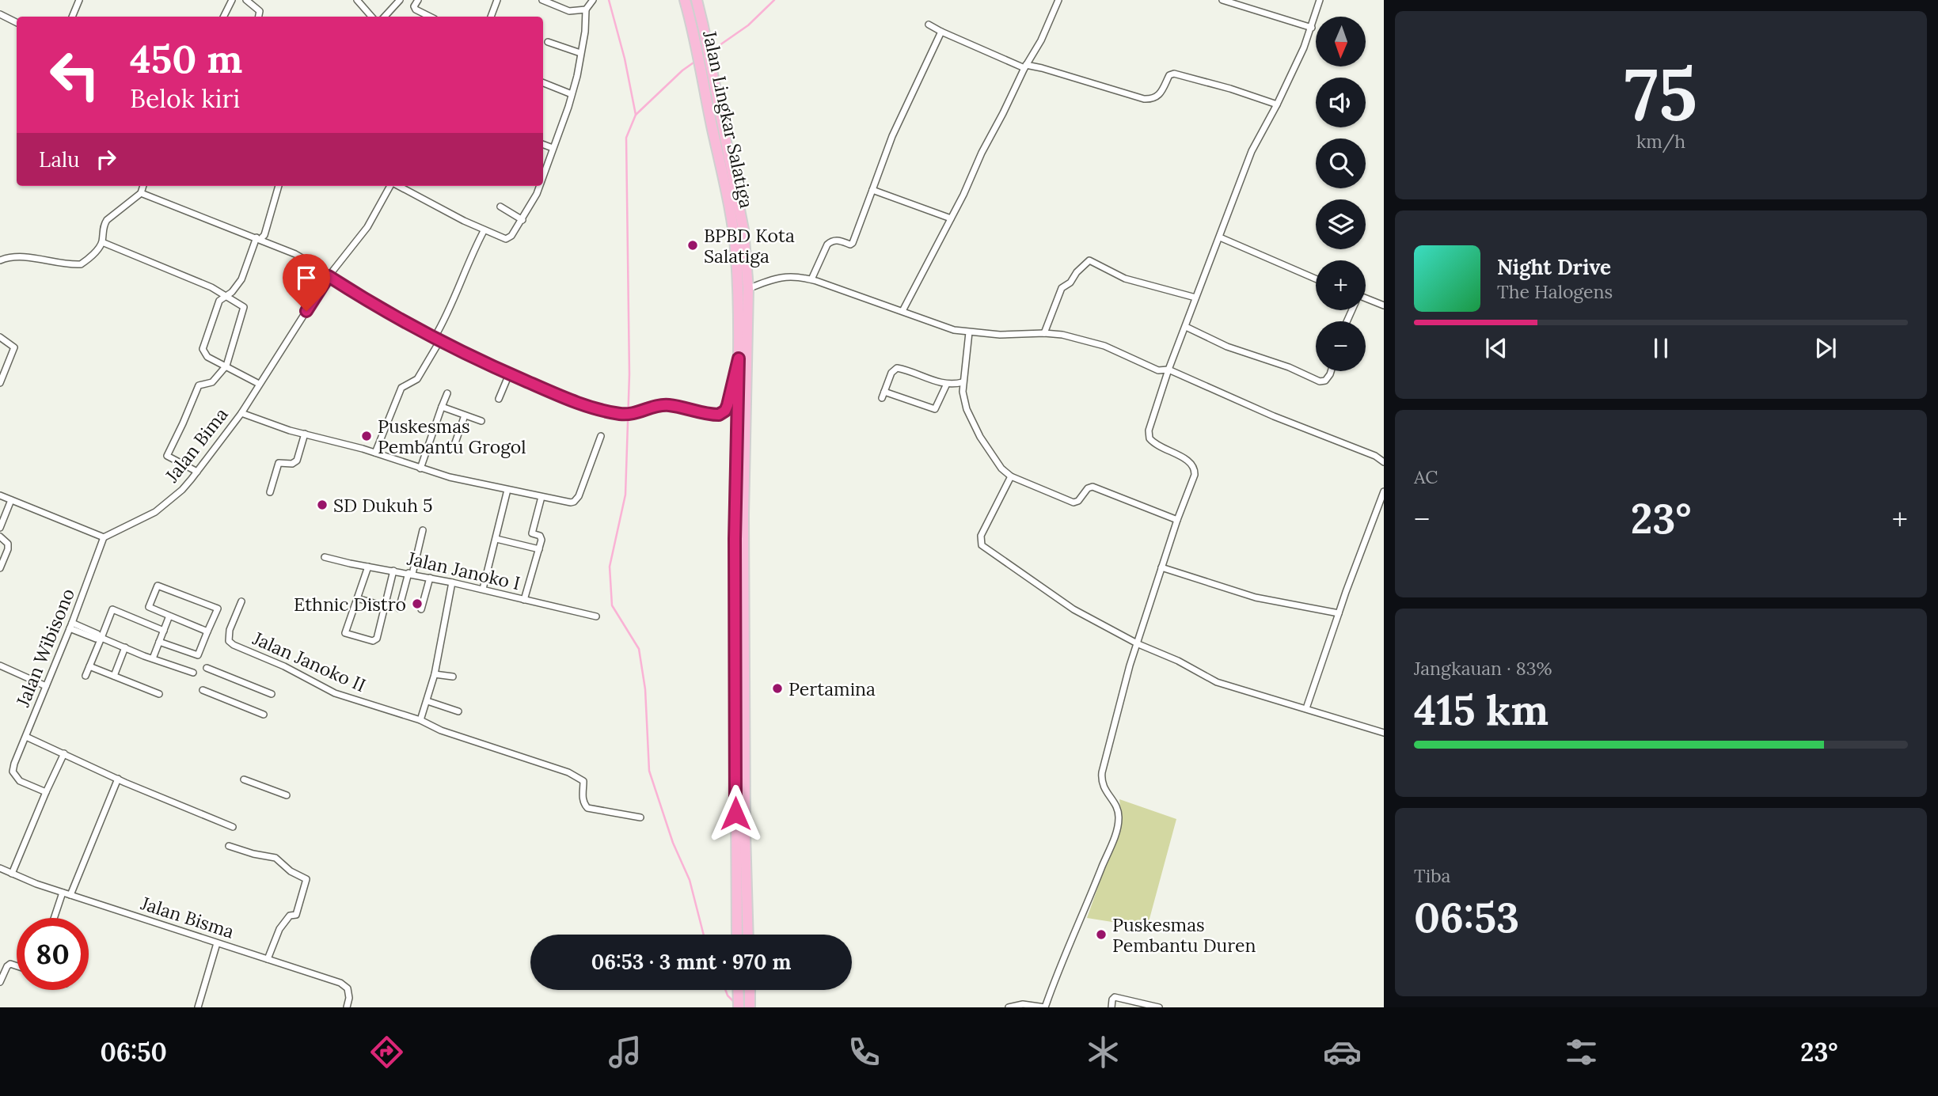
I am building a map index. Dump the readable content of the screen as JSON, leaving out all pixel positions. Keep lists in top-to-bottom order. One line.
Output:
{"streets":{"highway":["Jalan Lingkar Salatiga"],"street":["Jalan Bima","Jalan Janoko I","Jalan Wibisono","Jalan Janoko II","Jalan Bisma"]},"crossings":[["Jalan Bima","Jalan Wibisono"]],"places":["BPBD Kota Salatiga","Puskesmas Pembantu Grogol","SD Dukuh 5","Ethnic Distro","Pertamina","Puskesmas Pembantu Duren"],"north":"bottom","page":{"tile":[["75","km/h"],"AC",["Jangkauan · 83%","415 km"],["Tiba","06:53"]],"map_buttons":["+","−"],"turn":["450 m","Belok kiri"],"then":"Lalu","song":["Night Drive","The Halogens"],"heat":["−","23°","+"],"limit":"80","trip":"06:53 · 3 mnt · 970 m","tabs":["06:50","23°"]}}
